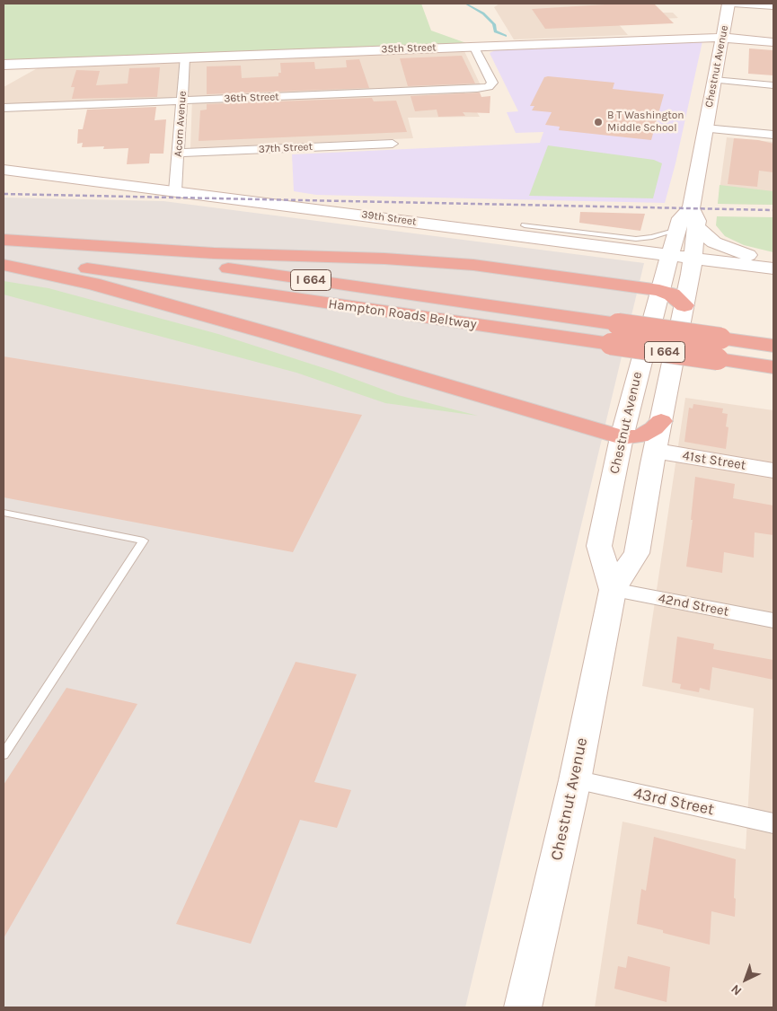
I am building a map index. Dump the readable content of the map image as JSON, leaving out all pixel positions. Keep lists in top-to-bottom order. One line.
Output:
{"streets":{"highway":["I 664","Hampton Roads Beltway"],"main road":["35th Street","Chestnut Avenue","39th Street","41st Street"],"street":["36th Street","Acorn Avenue","37th Street","42nd Street","43rd Street"]},"crossings":[["35th Street","Chestnut Avenue"],["35th Street","36th Street"],["35th Street","Acorn Avenue"],["Chestnut Avenue","39th Street"],["Chestnut Avenue","41st Street"],["Chestnut Avenue","42nd Street"],["Chestnut Avenue","43rd Street"],["36th Street","Acorn Avenue"],["Acorn Avenue","37th Street"],["Acorn Avenue","39th Street"]],"places":["B T Washington Middle School"],"north":"bottom left"}
